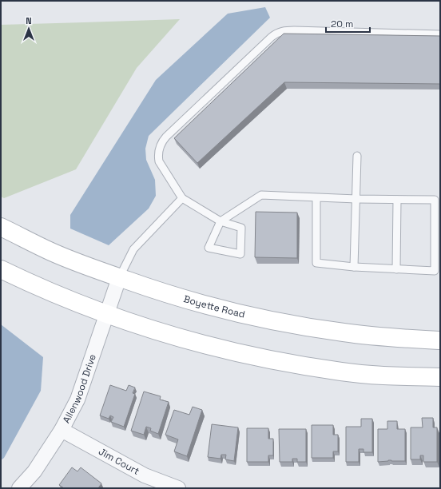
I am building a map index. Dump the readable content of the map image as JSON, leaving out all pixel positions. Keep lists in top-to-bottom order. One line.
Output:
{"streets":{"main road":["Boyette Road"],"street":["Allenwood Drive","Jim Court"]},"crossings":[["Boyette Road","Allenwood Drive"],["Allenwood Drive","Jim Court"]],"scale_bar":"20 m","north":"top"}
